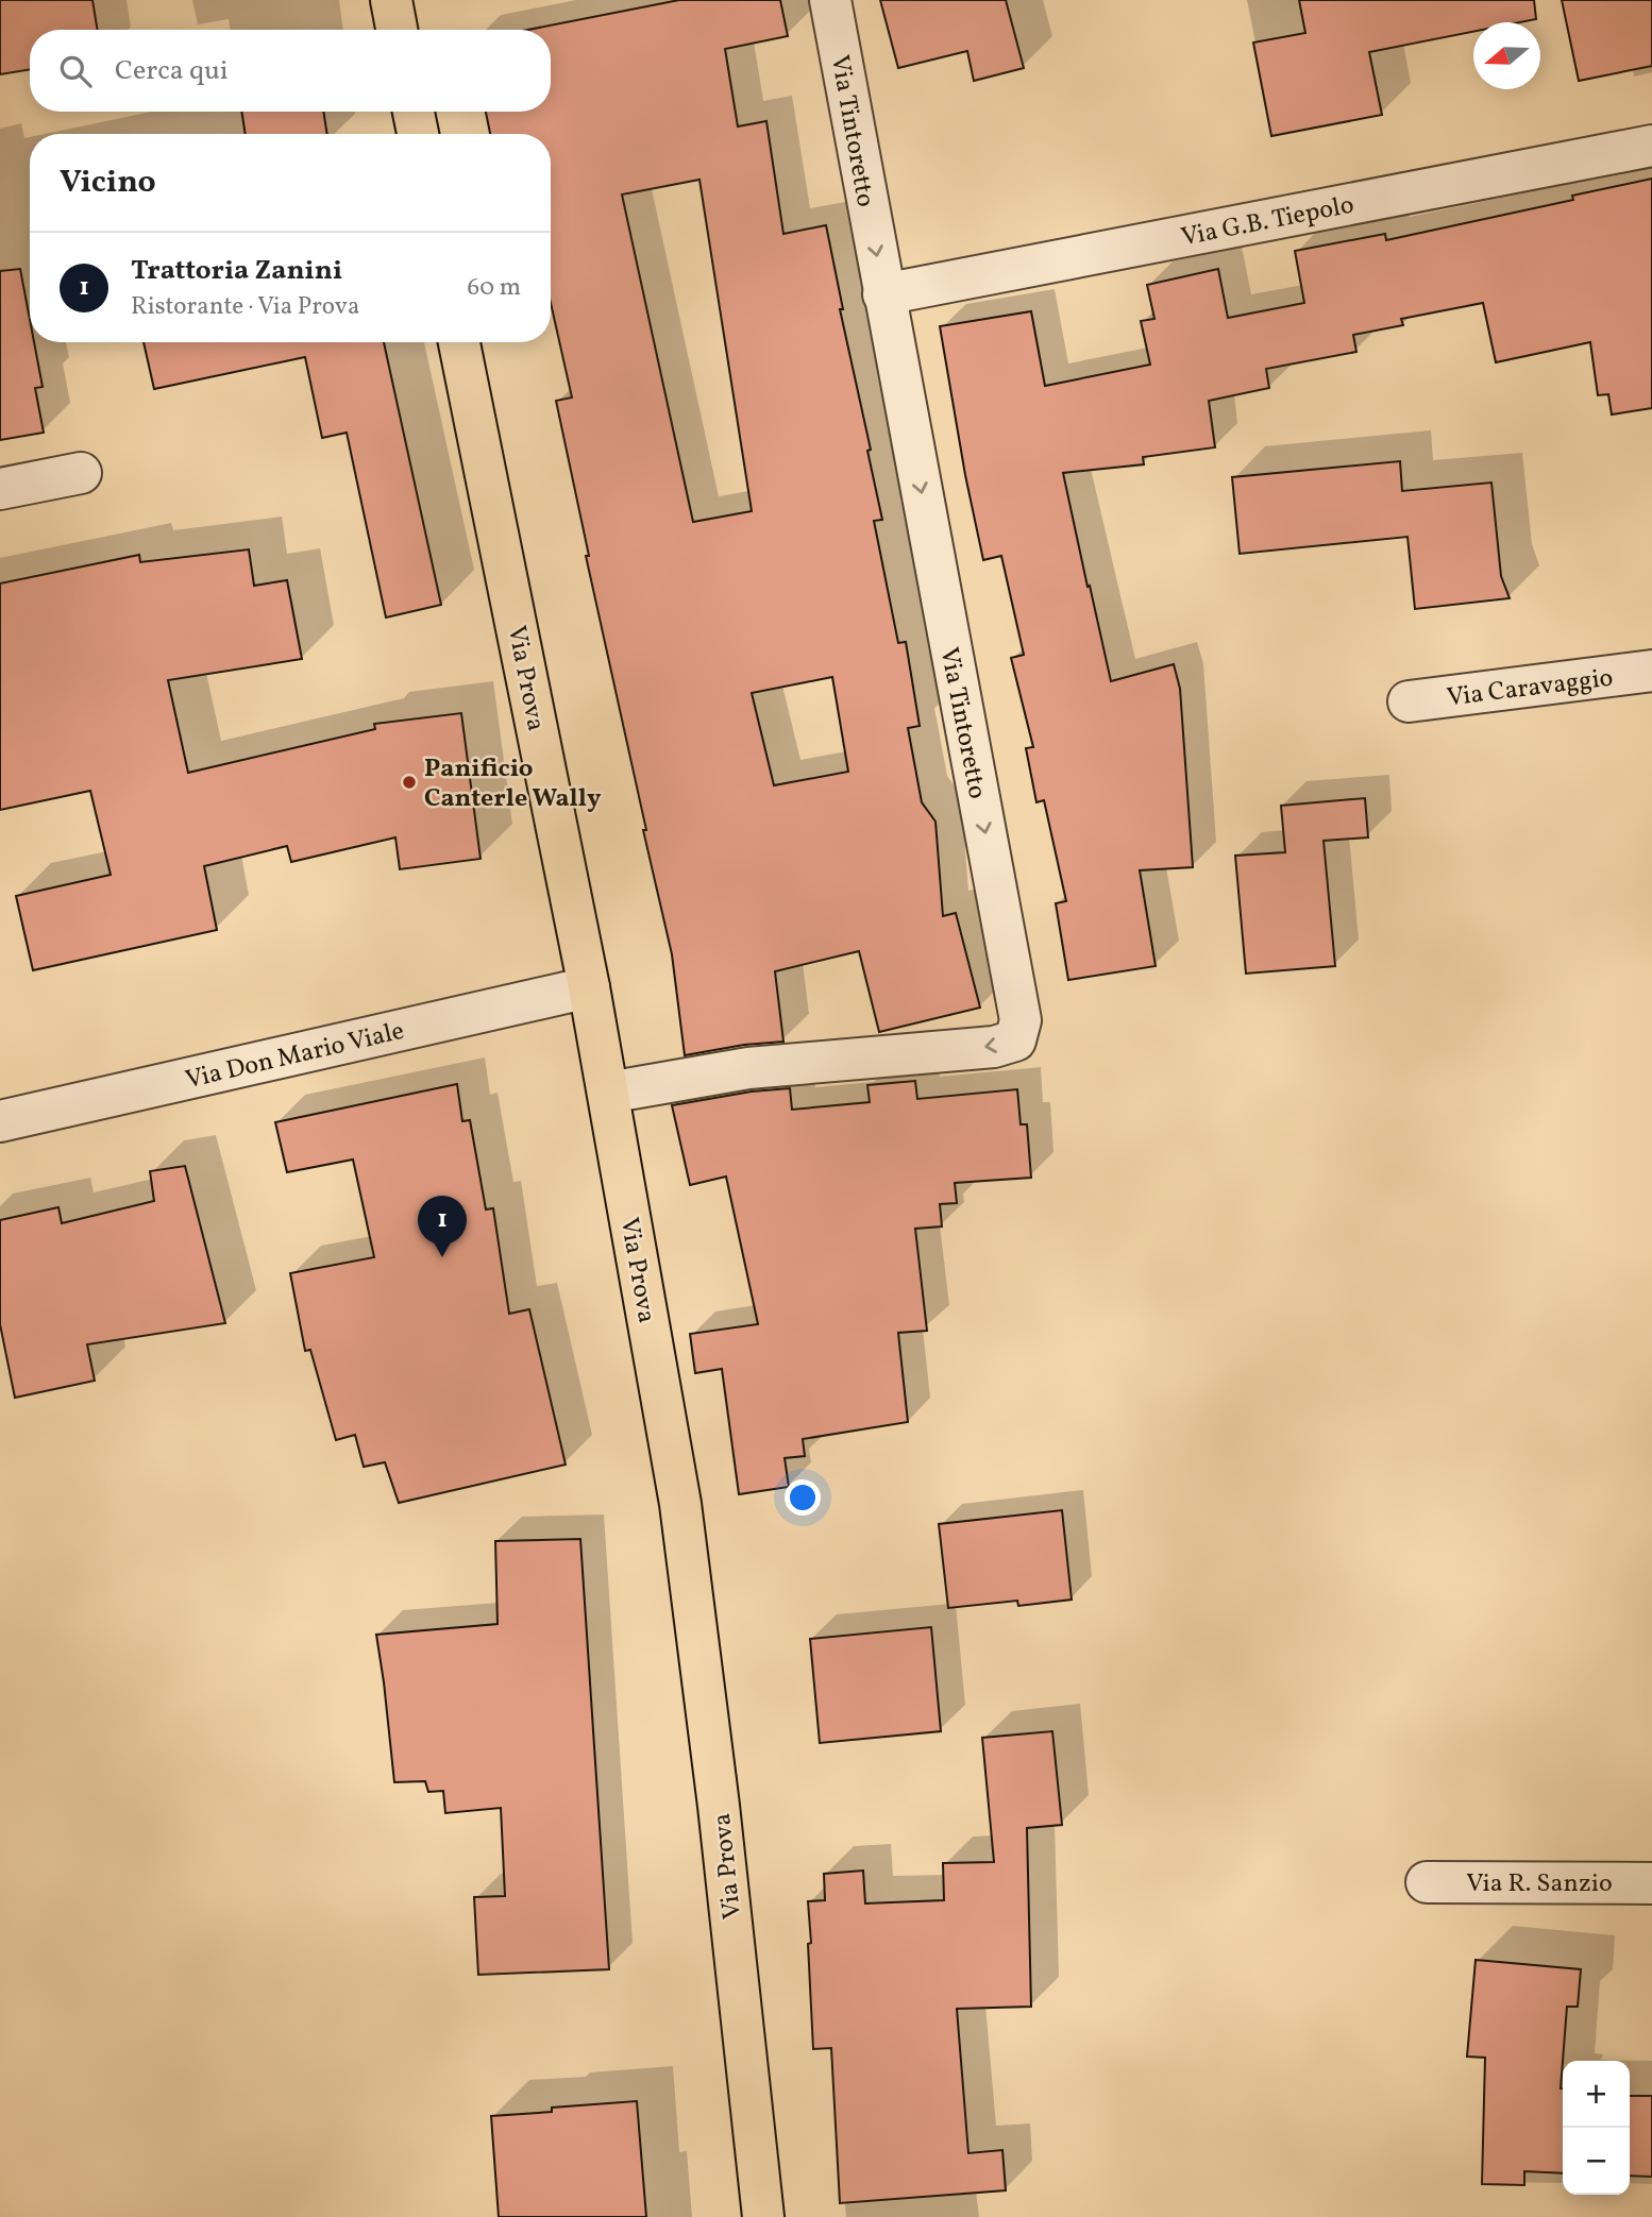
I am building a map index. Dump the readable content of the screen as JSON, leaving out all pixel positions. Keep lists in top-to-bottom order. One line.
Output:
{"streets":{"main road":["Via Prova"],"street":["Via Tintoretto","Via G.B. Tiepolo","Via Caravaggio","Via Don Mario Viale","Via R. Sanzio"]},"crossings":[["Via Tintoretto","Via G.B. Tiepolo"],["Via Tintoretto","Via Prova"],["Via Prova","Via Don Mario Viale"]],"places":["Panificio Canterle Wally"],"north":"left","page":{"search":"Cerca qui","heading":"Vicino","list":[{"mark":"1","name":"Trattoria Zanini","note":"Ristorante · Via Prova","value":"60 m"}],"pins":"1","map_buttons":["+","−"]}}
